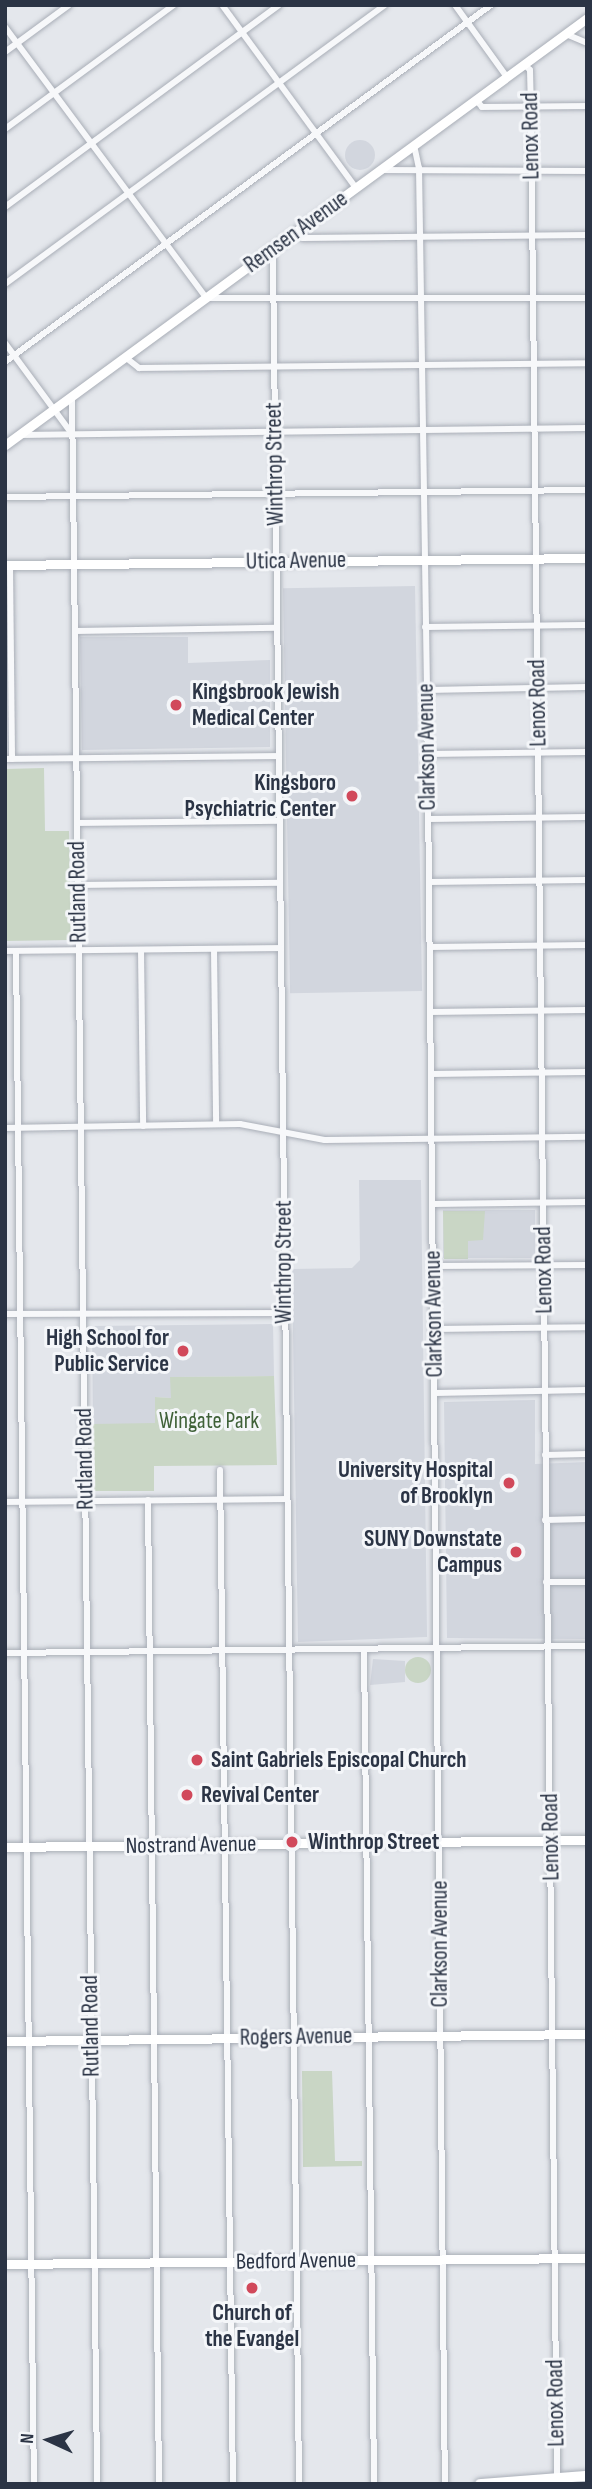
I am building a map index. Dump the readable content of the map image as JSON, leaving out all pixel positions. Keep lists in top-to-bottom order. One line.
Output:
{"streets":{"main road":["Remsen Avenue","Utica Avenue","Nostrand Avenue","Rogers Avenue","Bedford Avenue"],"street":["Lenox Road","Winthrop Street","Clarkson Avenue","Rutland Road"]},"crossings":[["Lenox Road","Remsen Avenue"],["Lenox Road","Utica Avenue"],["Lenox Road","Nostrand Avenue"],["Lenox Road","Rogers Avenue"],["Lenox Road","Bedford Avenue"],["Remsen Avenue","Winthrop Street"],["Remsen Avenue","Clarkson Avenue"],["Remsen Avenue","Rutland Road"],["Winthrop Street","Utica Avenue"],["Winthrop Street","Nostrand Avenue"],["Winthrop Street","Rogers Avenue"],["Winthrop Street","Bedford Avenue"],["Utica Avenue","Clarkson Avenue"],["Utica Avenue","Rutland Road"],["Clarkson Avenue","Nostrand Avenue"],["Clarkson Avenue","Rogers Avenue"],["Clarkson Avenue","Bedford Avenue"],["Rutland Road","Nostrand Avenue"],["Rutland Road","Rogers Avenue"],["Rutland Road","Bedford Avenue"]],"parks":["Wingate Park"],"places":["Kingsbrook Jewish Medical Center","Kingsboro Psychiatric Center","High School for Public Service","University Hospital of Brooklyn","SUNY Downstate Campus","Saint Gabriels Episcopal Church","Revival Center","Winthrop Street","Church of the Evangel"],"north":"left"}
